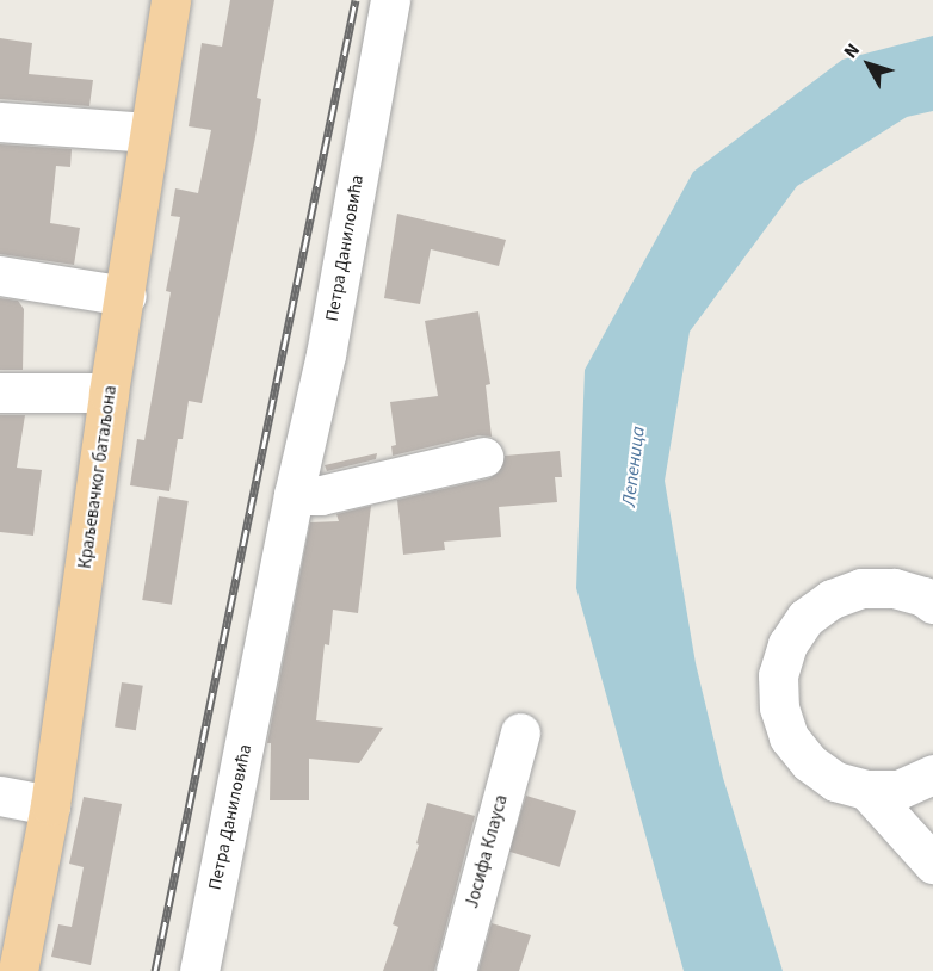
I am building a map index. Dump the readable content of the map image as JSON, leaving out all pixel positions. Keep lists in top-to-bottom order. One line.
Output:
{"streets":{"main road":["Краљевачког батаљона"],"street":["Петра Даниловића","Јосифа Клауса"]},"water":["Лепеница"],"north":"top left"}
